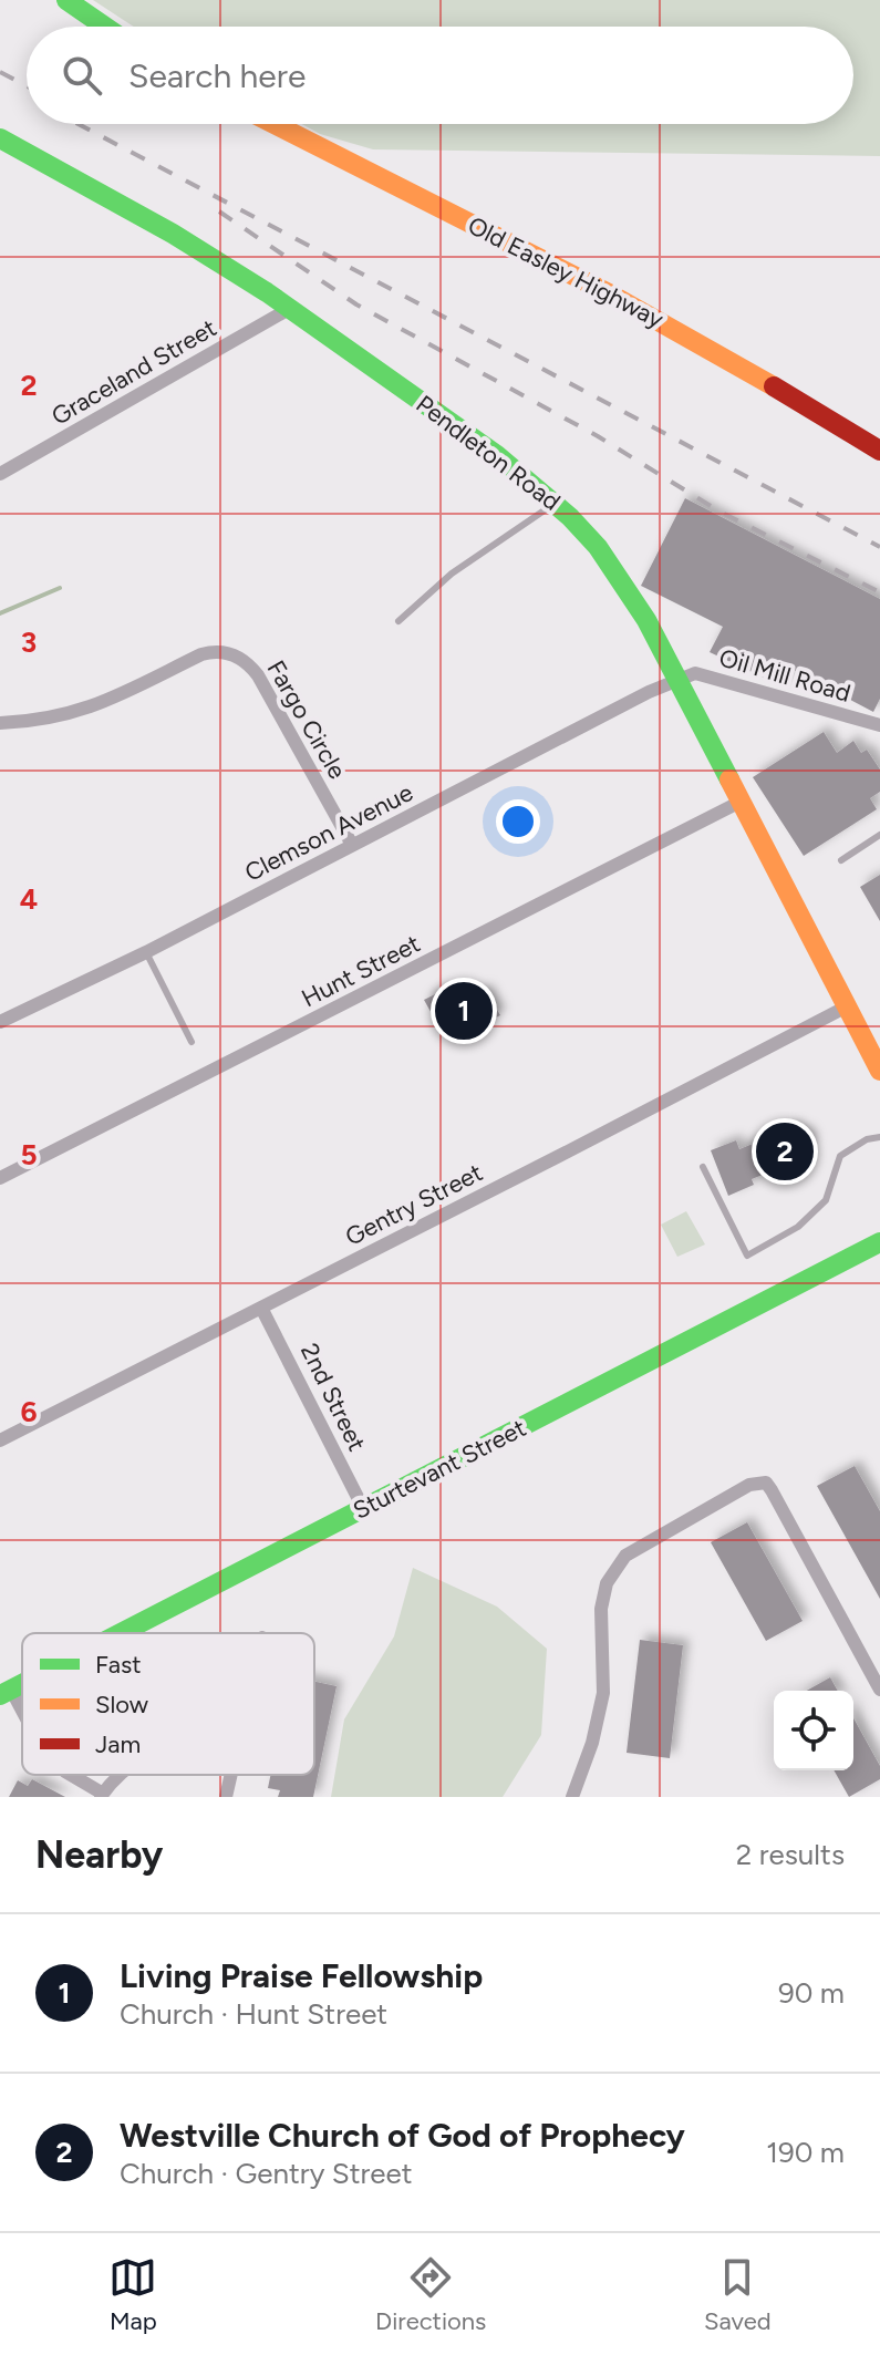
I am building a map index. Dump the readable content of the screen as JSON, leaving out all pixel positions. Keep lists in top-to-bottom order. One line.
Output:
{"streets":{"street":["Old Easley Highway","Graceland Street","Pendleton Road","Oil Mill Road","Fargo Circle","Clemson Avenue","Hunt Street","Gentry Street","2nd Street","Sturtevant Street"]},"crossings":[["Graceland Street","Pendleton Road"],["Pendleton Road","Oil Mill Road"],["Pendleton Road","Clemson Avenue"],["Pendleton Road","Hunt Street"],["Pendleton Road","Gentry Street"],["Oil Mill Road","Clemson Avenue"],["Fargo Circle","Clemson Avenue"],["Gentry Street","2nd Street"],["2nd Street","Sturtevant Street"]],"legend":["Fast","Slow","Jam"],"page":{"search":"Search here","pins":["1","2"],"heading":["Nearby","2 results"],"list":[{"mark":"1","name":"Living Praise Fellowship","note":"Church · Hunt Street","value":"90 m"},{"mark":"2","name":"Westville Church of God of Prophecy","note":"Church · Gentry Street","value":"190 m"}],"nav":["Map","Directions","Saved"]},"grid":{"rows":["2","3","4","5","6"]}}
